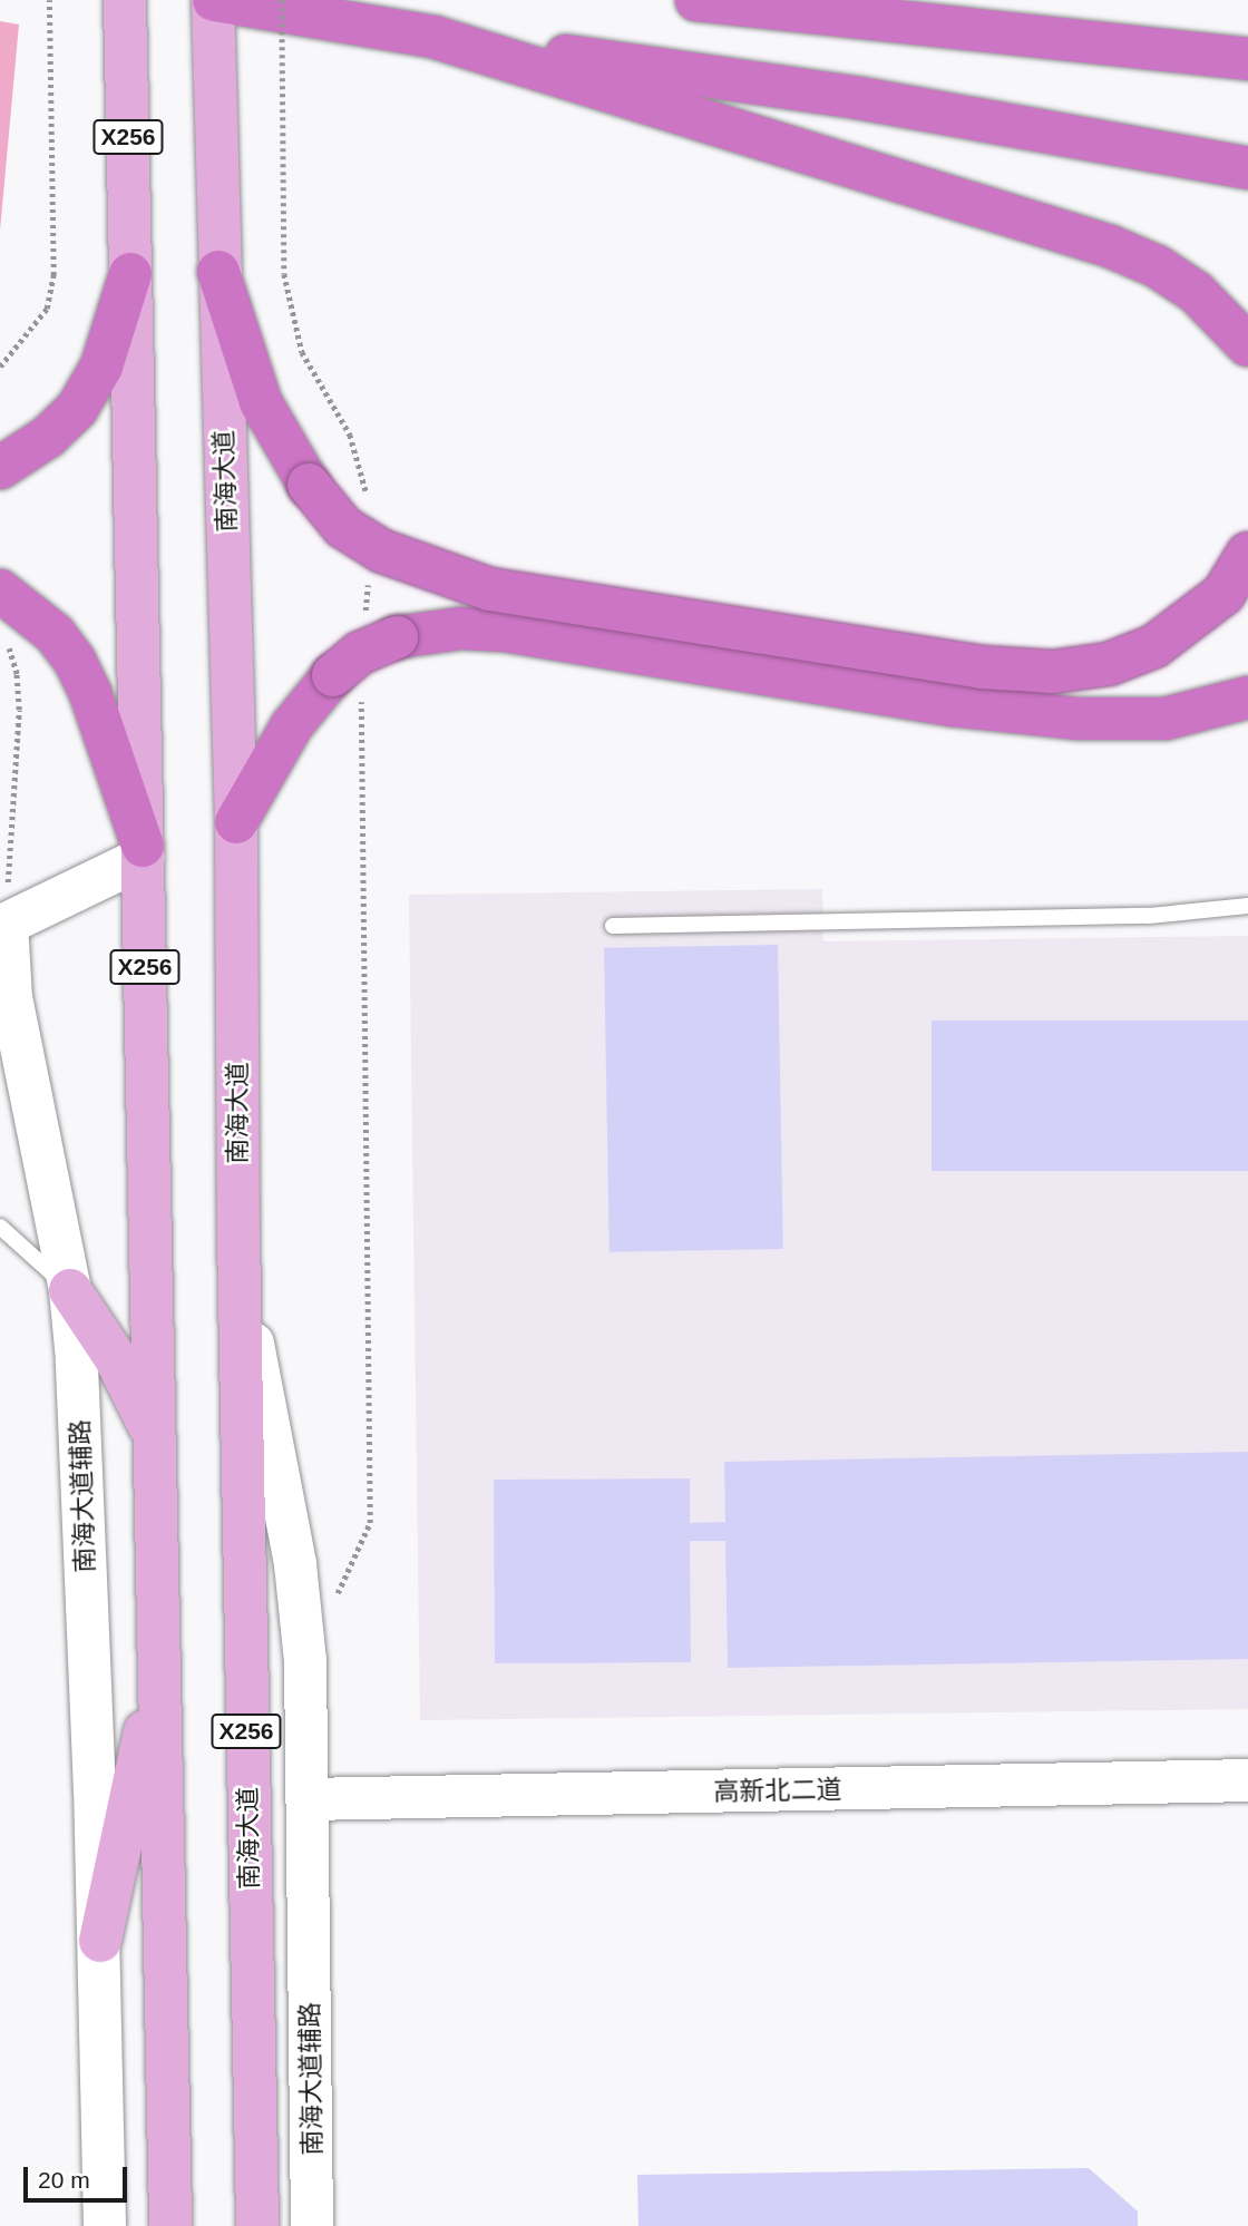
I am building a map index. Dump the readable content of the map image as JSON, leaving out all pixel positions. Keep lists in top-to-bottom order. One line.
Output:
{"streets":{"main road":["X256","南海大道","南海大道辅路","高新北二道"]},"crossings":[["南海大道","南海大道辅路"],["南海大道辅路","高新北二道"]],"scale_bar":"20 m"}
